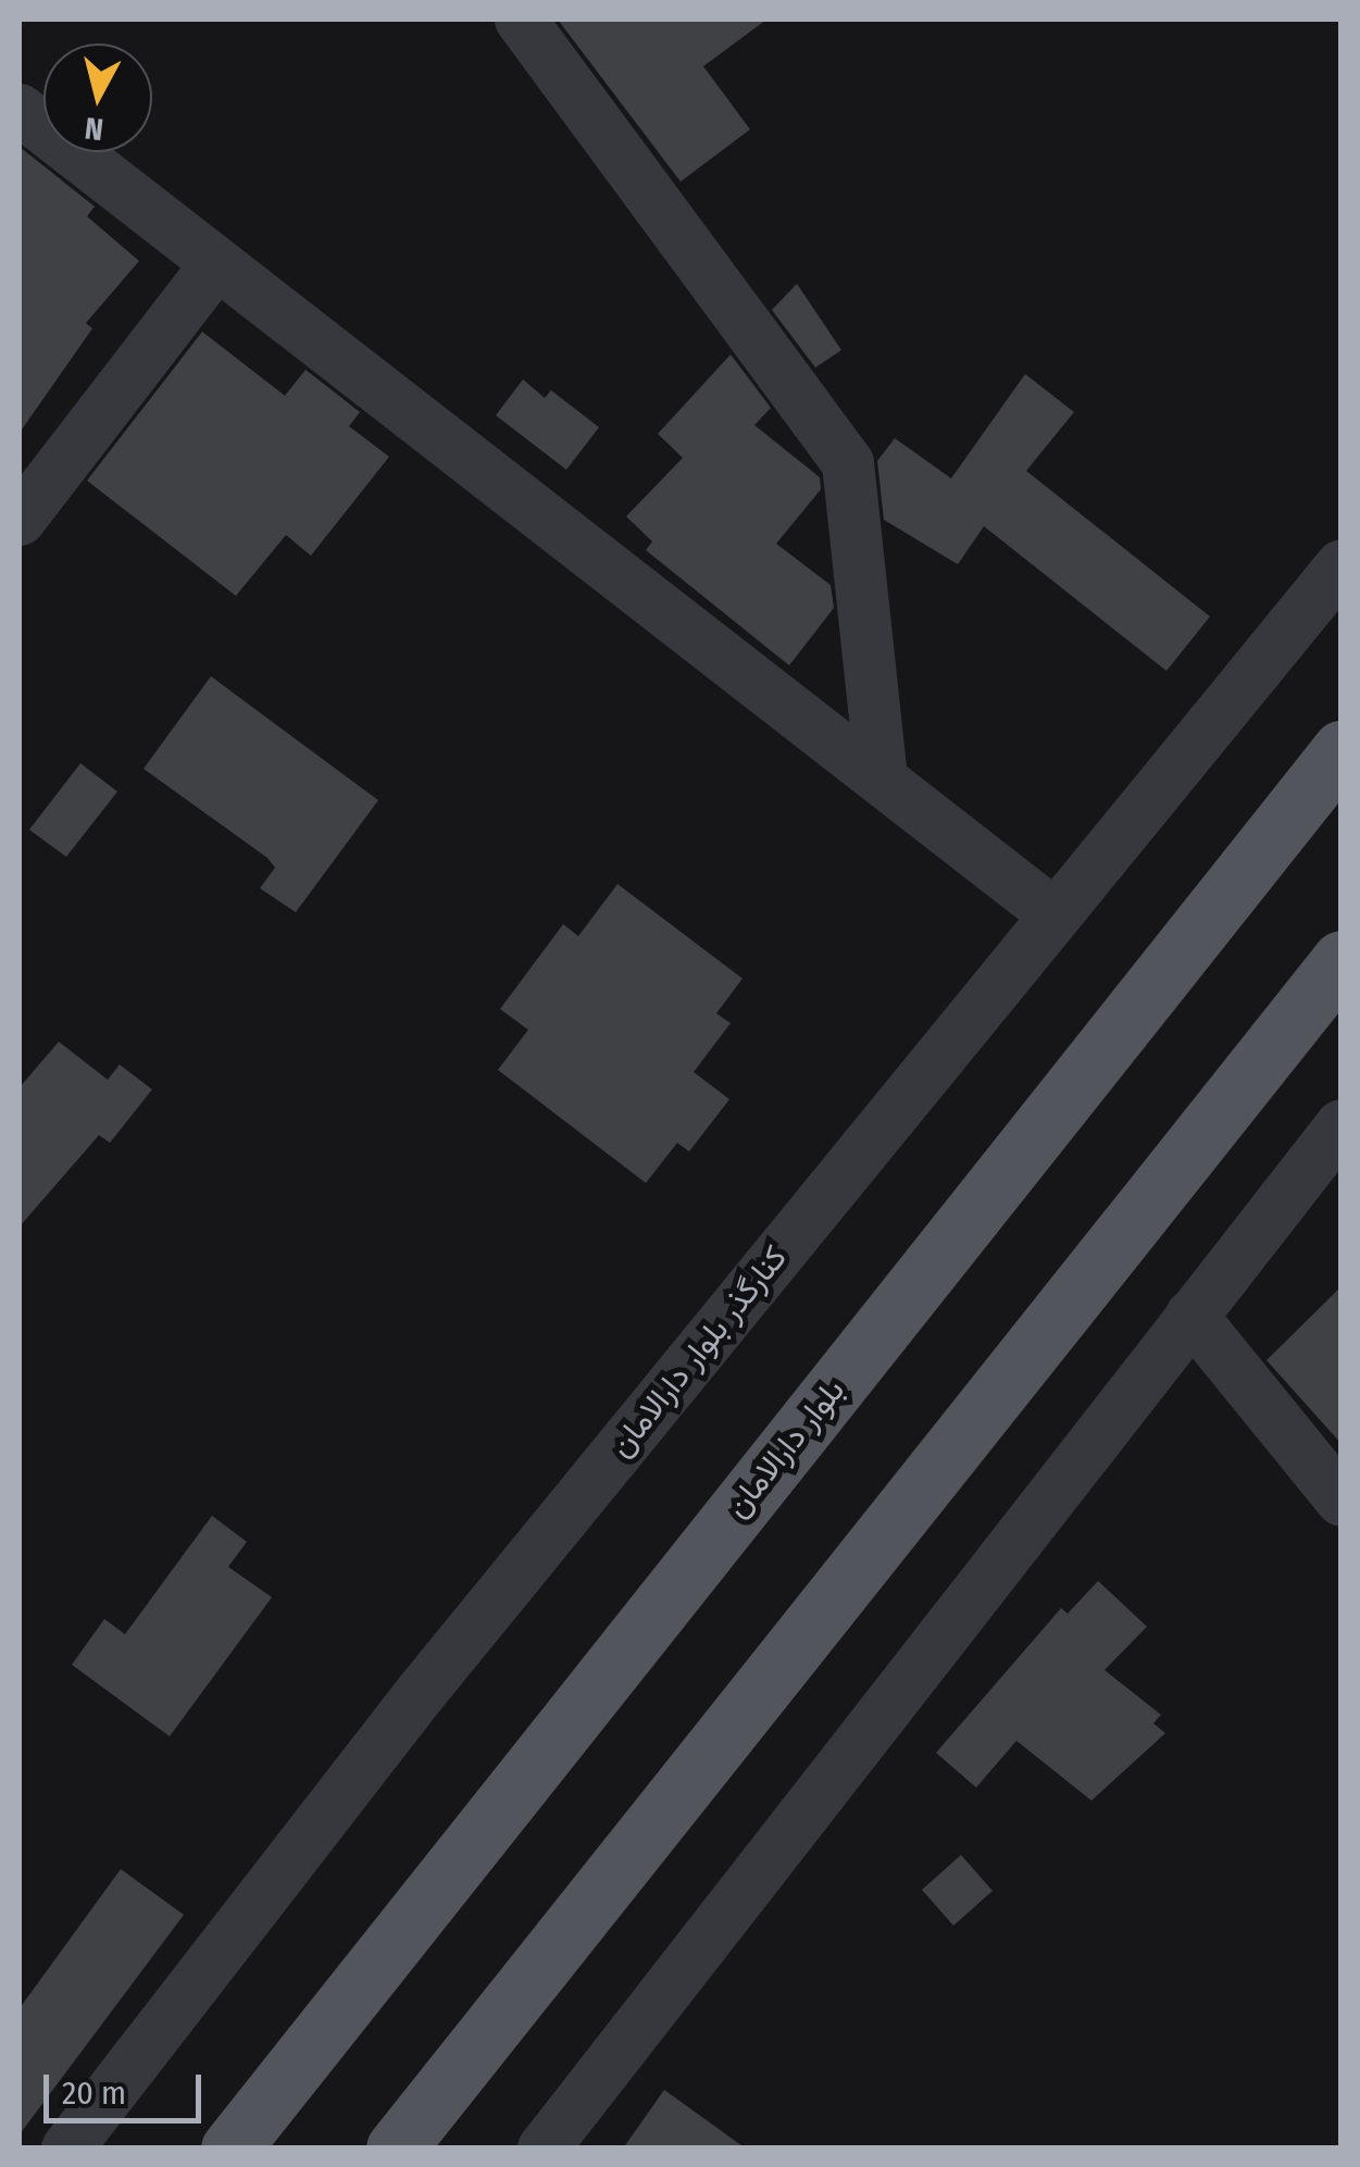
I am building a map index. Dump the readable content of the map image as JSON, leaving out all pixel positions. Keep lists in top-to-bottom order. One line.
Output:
{"streets":{"main road":["بلوار دارالامان"],"street":["کنارگذر بلوار دارالامان"]},"scale_bar":"20 m","north":"bottom"}
